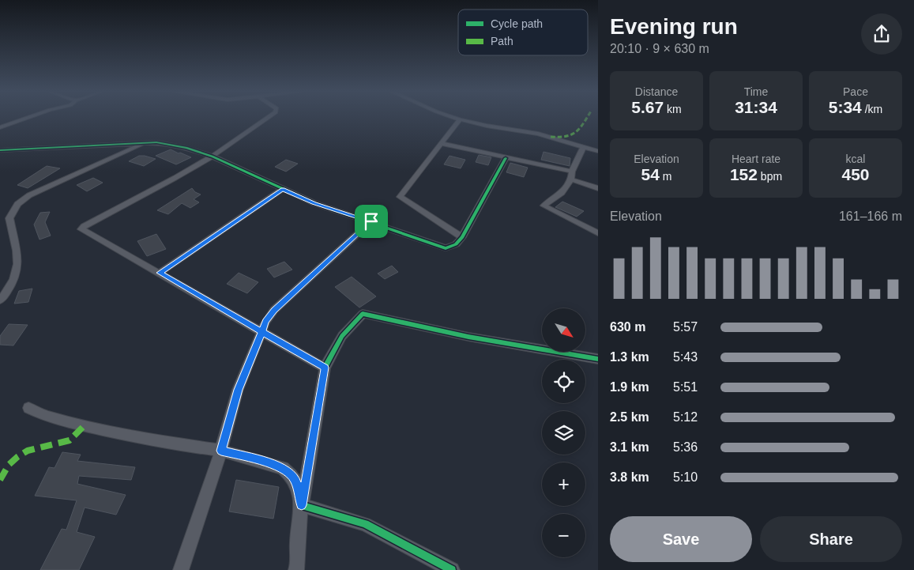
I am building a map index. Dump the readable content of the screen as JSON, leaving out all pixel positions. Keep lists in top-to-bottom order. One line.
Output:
{"legend":["Cycle path","Path"],"north":"bottom right","page":{"heading":["Evening run","20:10 · 9 × 630 m"],"stats":[["Distance","5.67 km"],["Time","31:34"],["Pace","5:34 /km"],["Elevation","54 m"],["Heart rate","152 bpm"],["kcal","450"]],"chart":["Elevation","161–166 m"],"map_buttons":["+","−"],"list":[{"name":"630 m","note":"5:57"},{"name":"1.3 km","note":"5:43"},{"name":"1.9 km","note":"5:51"},{"name":"2.5 km","note":"5:12"},{"name":"3.1 km","note":"5:36"},{"name":"3.8 km","note":"5:10"}],"buttons":["Save","Share"]}}
